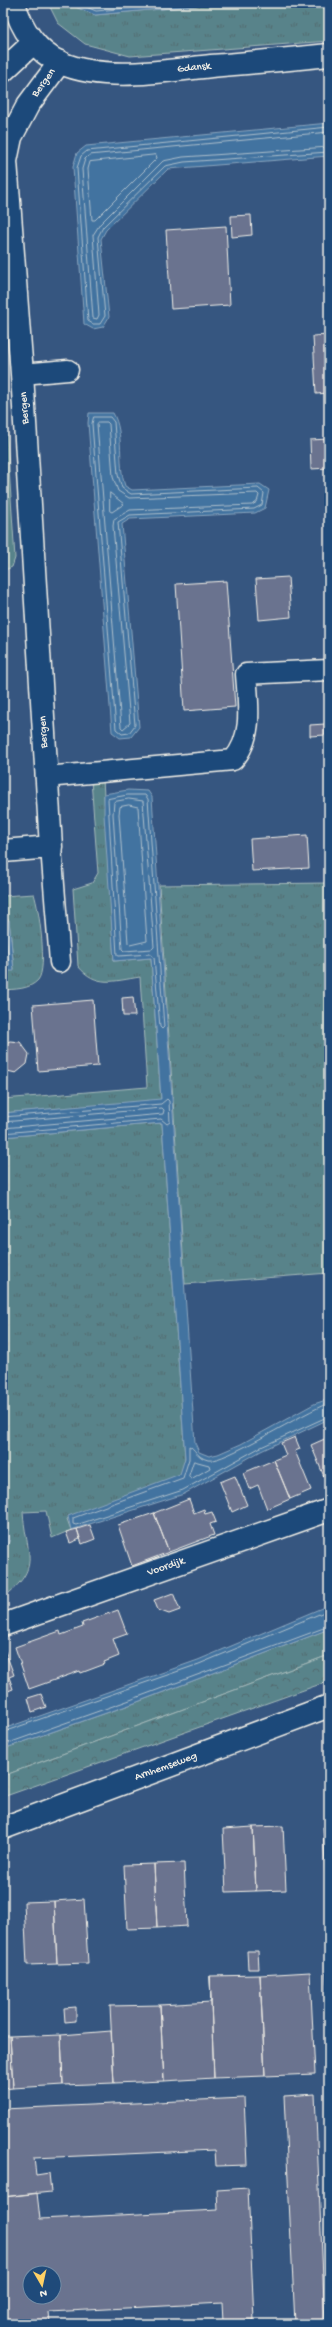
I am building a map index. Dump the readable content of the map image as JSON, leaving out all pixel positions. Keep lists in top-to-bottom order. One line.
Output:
{"streets":{"street":["Gdansk","Bergen","Voordijk","Arnhemseweg"]},"crossings":[["Gdansk","Bergen"]],"north":"bottom"}
